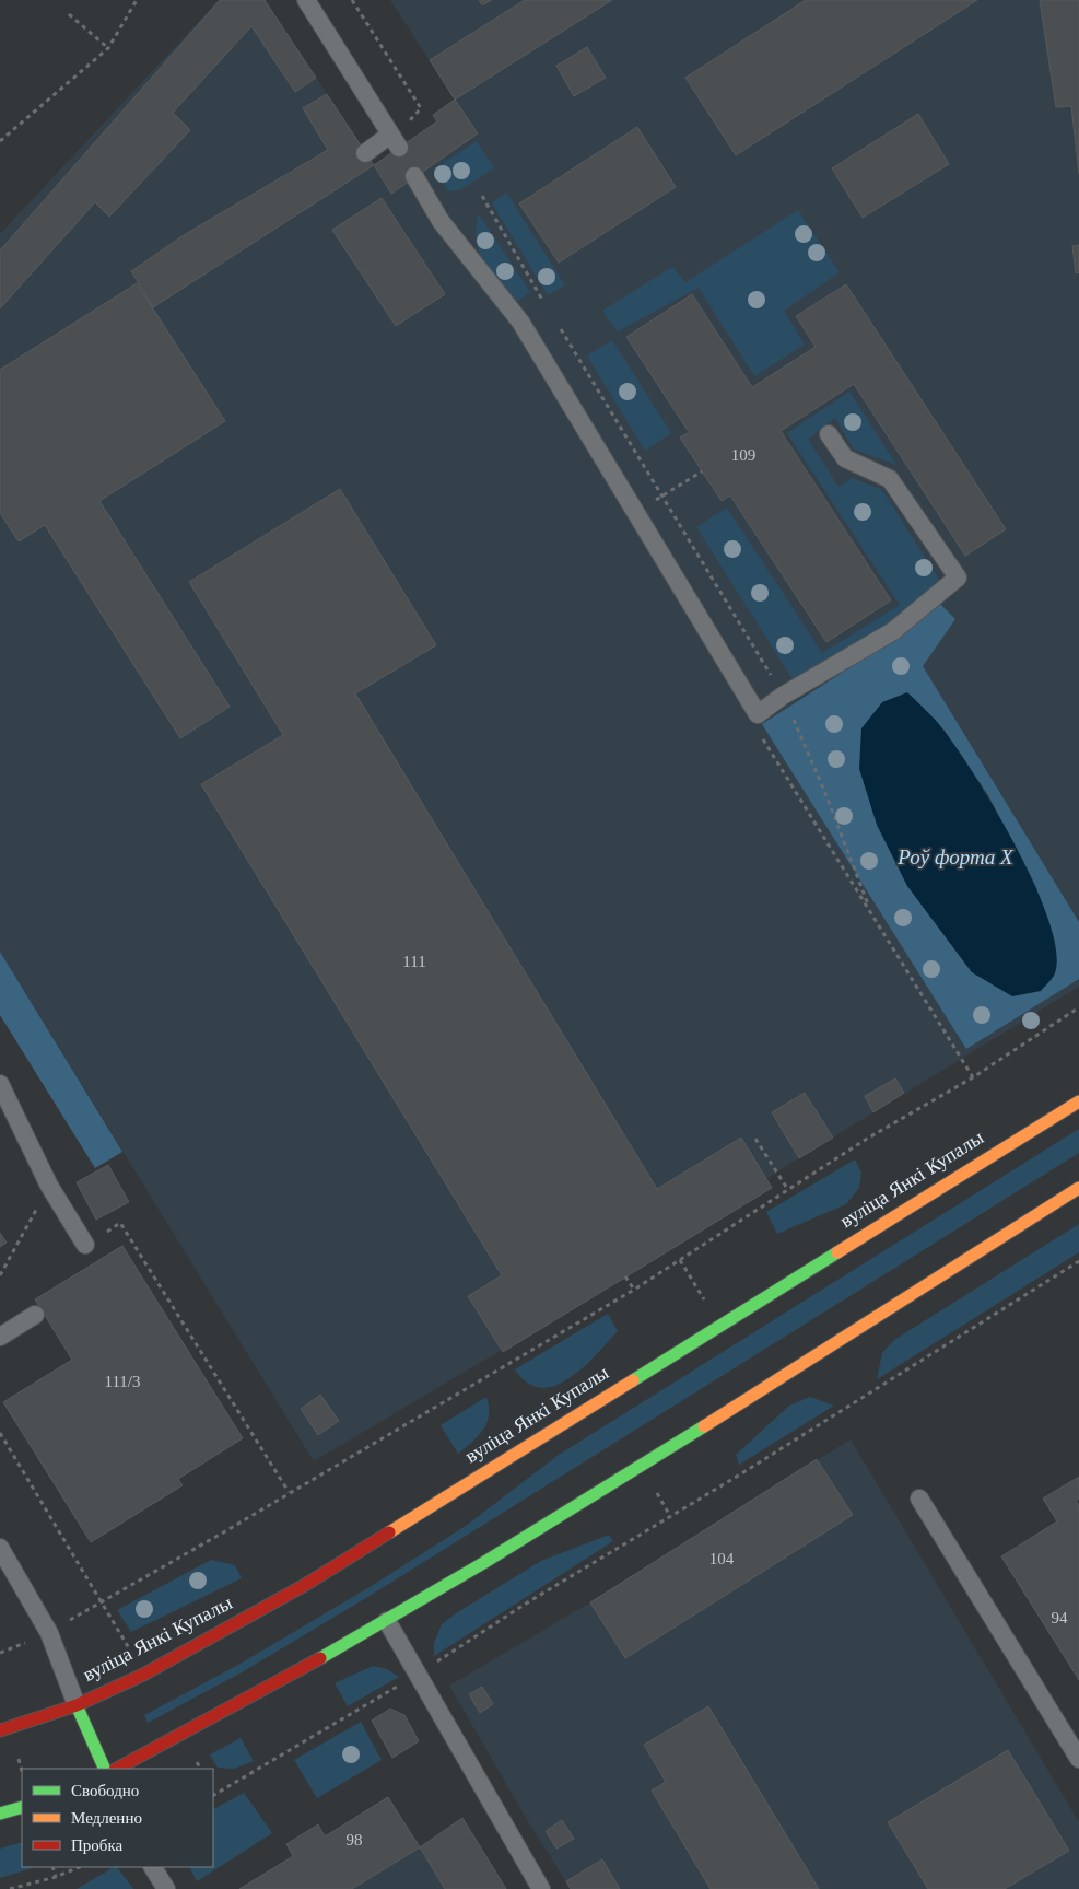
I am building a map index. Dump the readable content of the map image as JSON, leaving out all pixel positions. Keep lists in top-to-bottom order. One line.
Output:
{"streets":{"main road":["вуліца Янкі Купалы"]},"water":["Роў форта X"],"house_numbers":["109","111","111/3","104","94","98"],"legend":["Свободно","Медленно","Пробка"]}
